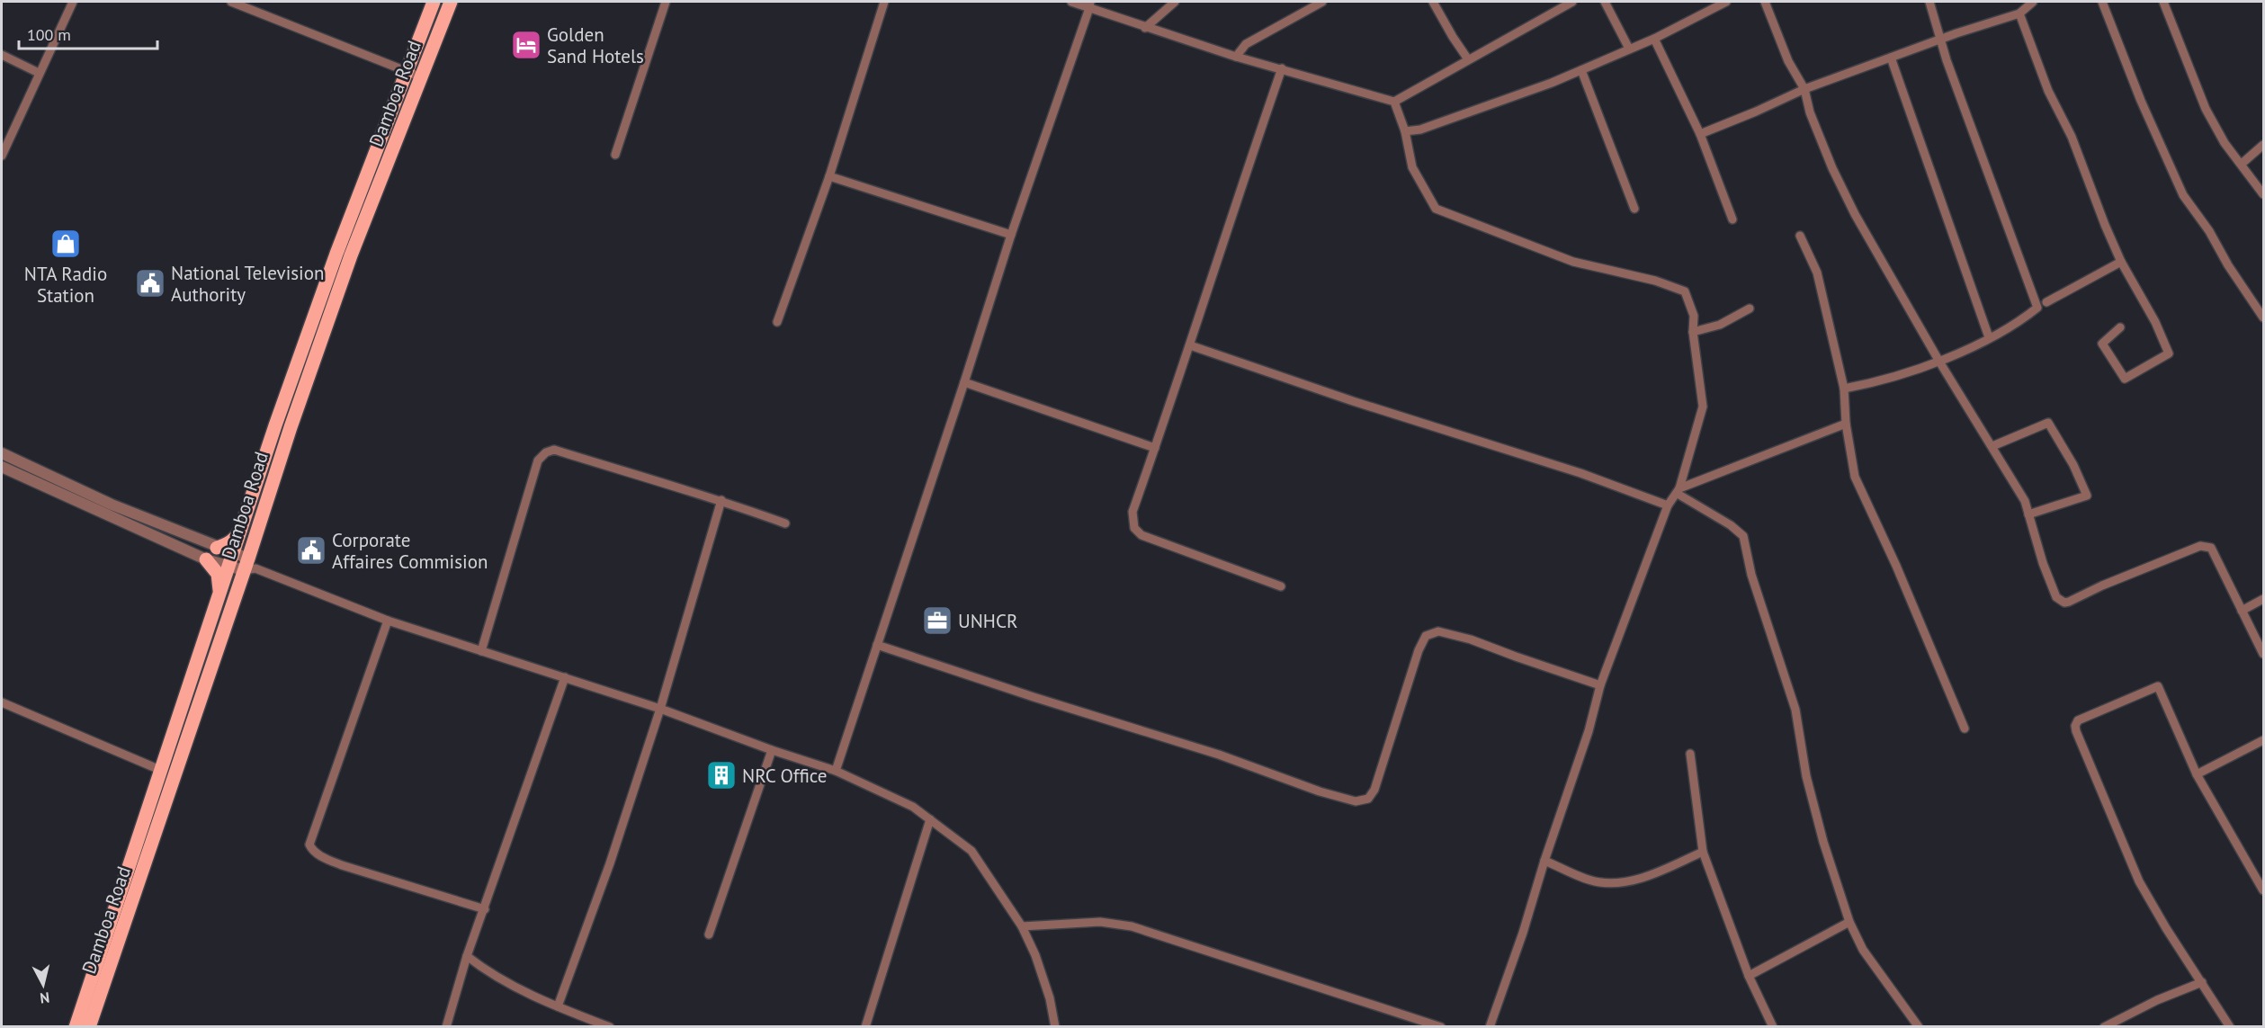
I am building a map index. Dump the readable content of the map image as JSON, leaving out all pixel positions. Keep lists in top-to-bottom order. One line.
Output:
{"streets":{"main road":["Damboa Road"]},"places":{"hotel":["Golden Sand Hotels"],"shop":["NTA Radio Station"],"public building":["National Television Authority","Corporate Affaires Commision"],"office":["UNHCR"],"building":["NRC Office"]},"scale_bar":"100 m","north":"bottom"}
